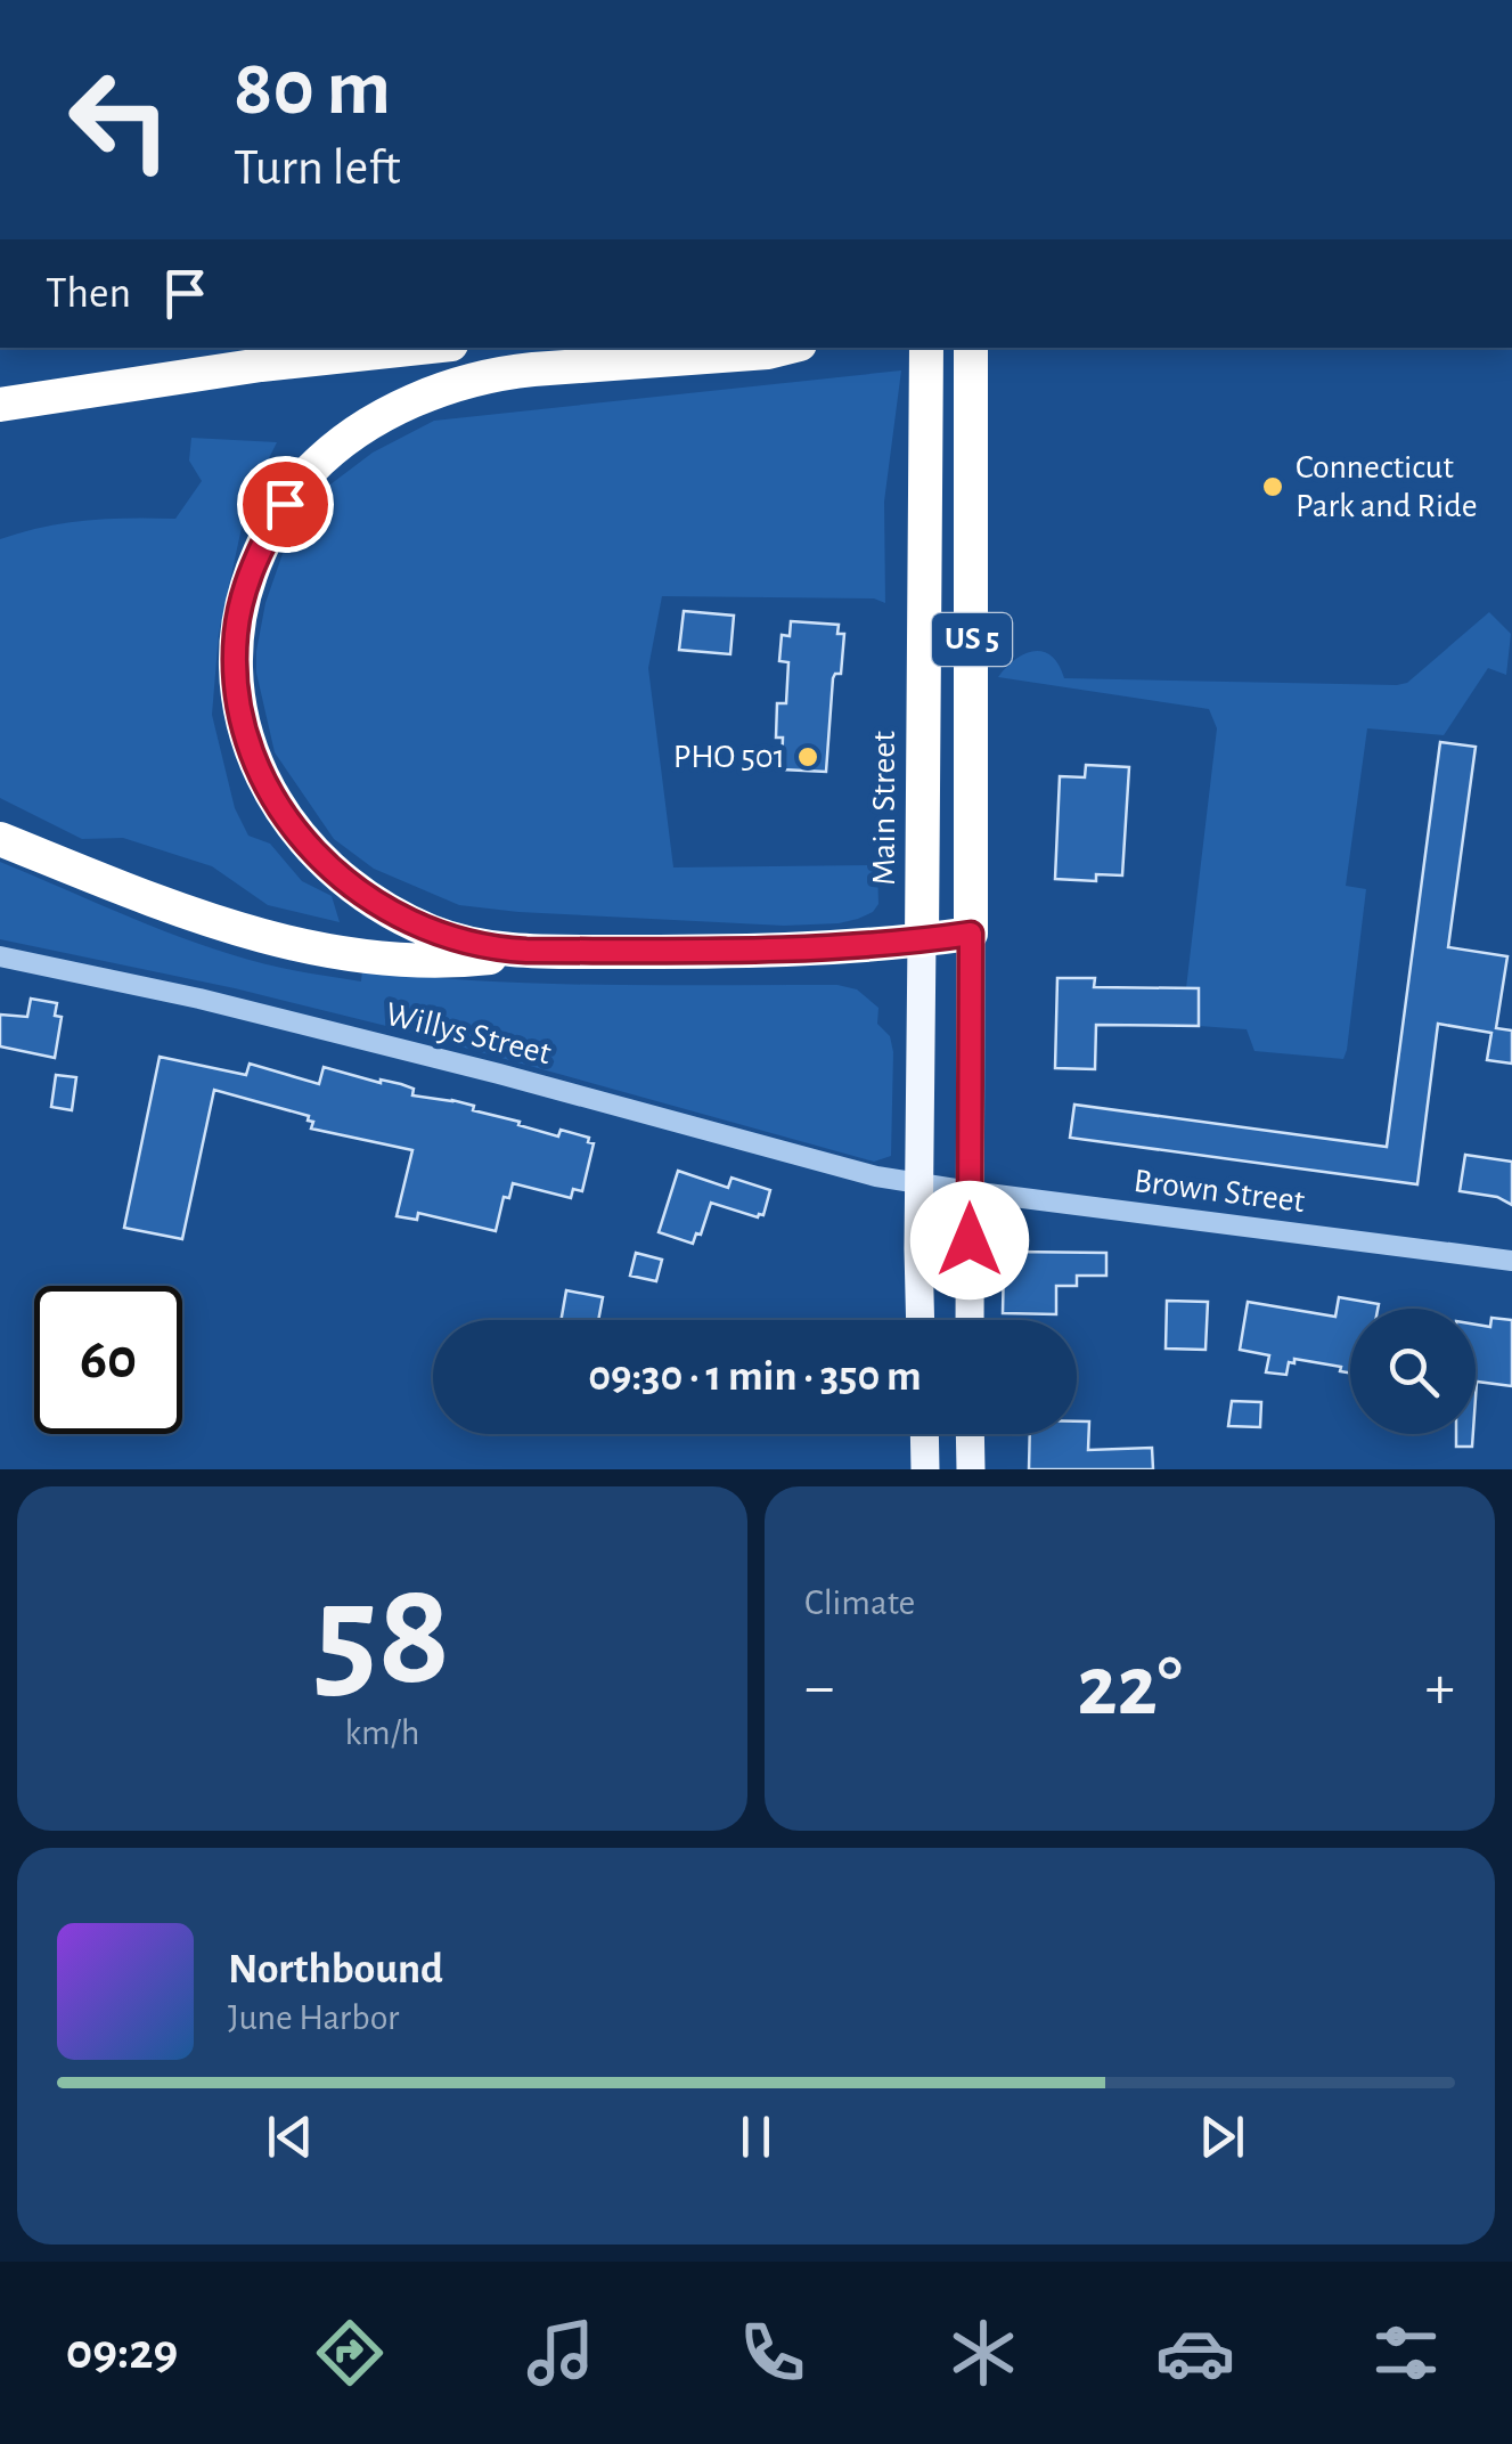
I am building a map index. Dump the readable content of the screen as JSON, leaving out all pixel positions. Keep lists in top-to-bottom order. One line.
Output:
{"streets":{"highway":["US 5","Main Street"],"street":["Willys Street","Brown Street"]},"crossings":[["Main Street","Willys Street"],["Main Street","Brown Street"],["Willys Street","Brown Street"]],"places":["Connecticut Park and Ride","PHO 501"],"page":{"turn":["80 m","Turn left"],"then":"Then","limit":"60","trip":"09:30 · 1 min · 350 m","tile":[["58","km/h"],"Climate"],"heat":["−","22°","+"],"song":["Northbound","June Harbor"],"tabs":"09:29"}}
